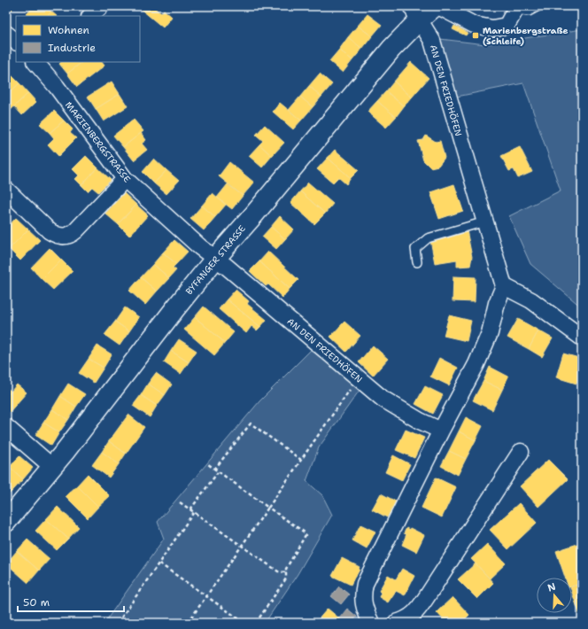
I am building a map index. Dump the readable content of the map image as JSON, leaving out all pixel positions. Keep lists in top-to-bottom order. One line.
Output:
{"streets":{"street":["AN DEN FRIEDHÖFEN","MARIENBERGSTRASSE","BYFANGER STRASSE"]},"crossings":[["AN DEN FRIEDHÖFEN","MARIENBERGSTRASSE"],["AN DEN FRIEDHÖFEN","BYFANGER STRASSE"],["MARIENBERGSTRASSE","BYFANGER STRASSE"]],"places":{"transit":["Marienbergstraße (Schleife)"]},"legend":["Wohnen","Industrie"],"scale_bar":"50 m","north":"top"}
